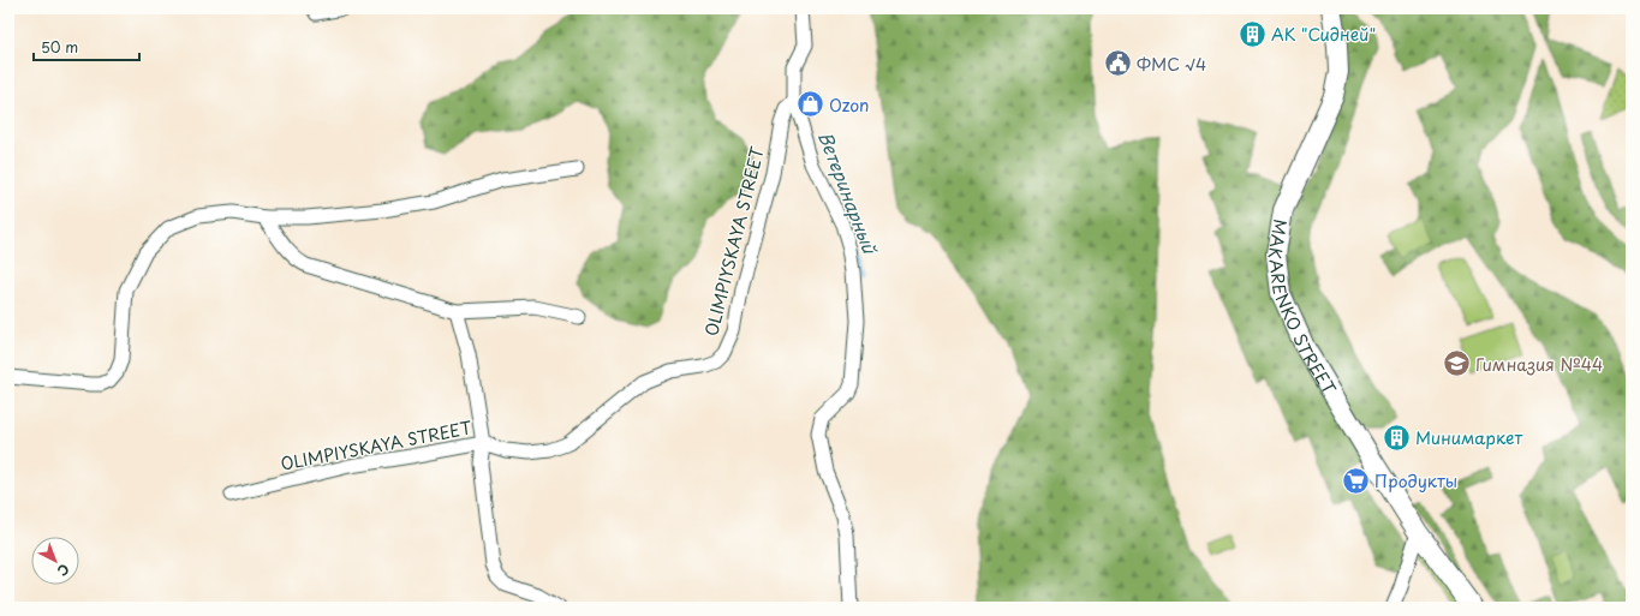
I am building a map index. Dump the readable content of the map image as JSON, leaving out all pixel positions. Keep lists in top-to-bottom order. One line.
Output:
{"streets":{"street":["OLIMPIYSKAYA STREET","MAKARENKO STREET"]},"water":["Ветеринарный"],"places":{"building":["АК \"Сидней\"","Минимаркет"],"public building":["ФМС √4"],"shop":["Ozon"],"school or university":["Гимназия №44"],"supermarket":["Продукты"]},"scale_bar":"50 m","north":"bottom right"}
